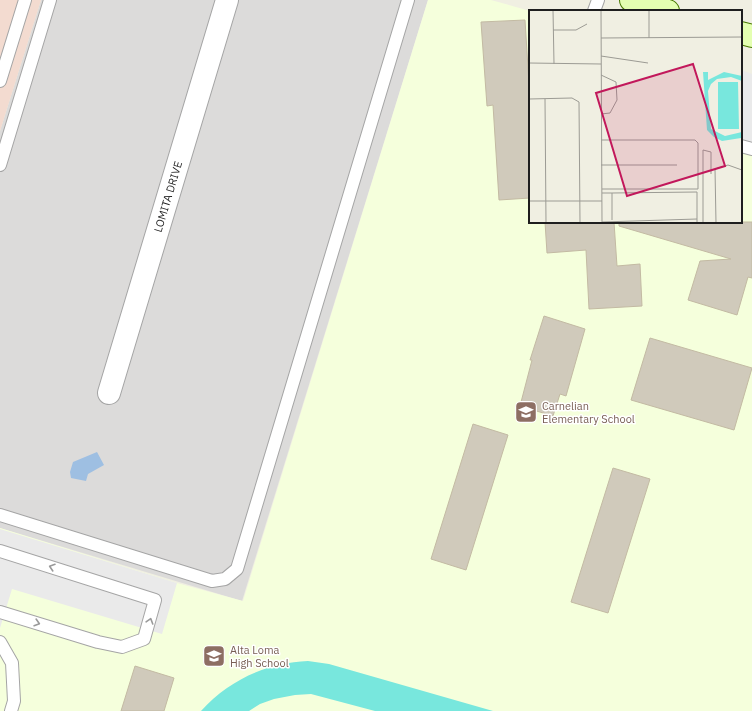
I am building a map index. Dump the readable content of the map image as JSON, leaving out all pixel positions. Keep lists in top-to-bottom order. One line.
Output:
{"streets":{"street":["LOMITA DRIVE"]},"places":{"school or university":["Carnelian Elementary School","Alta Loma High School"]}}
